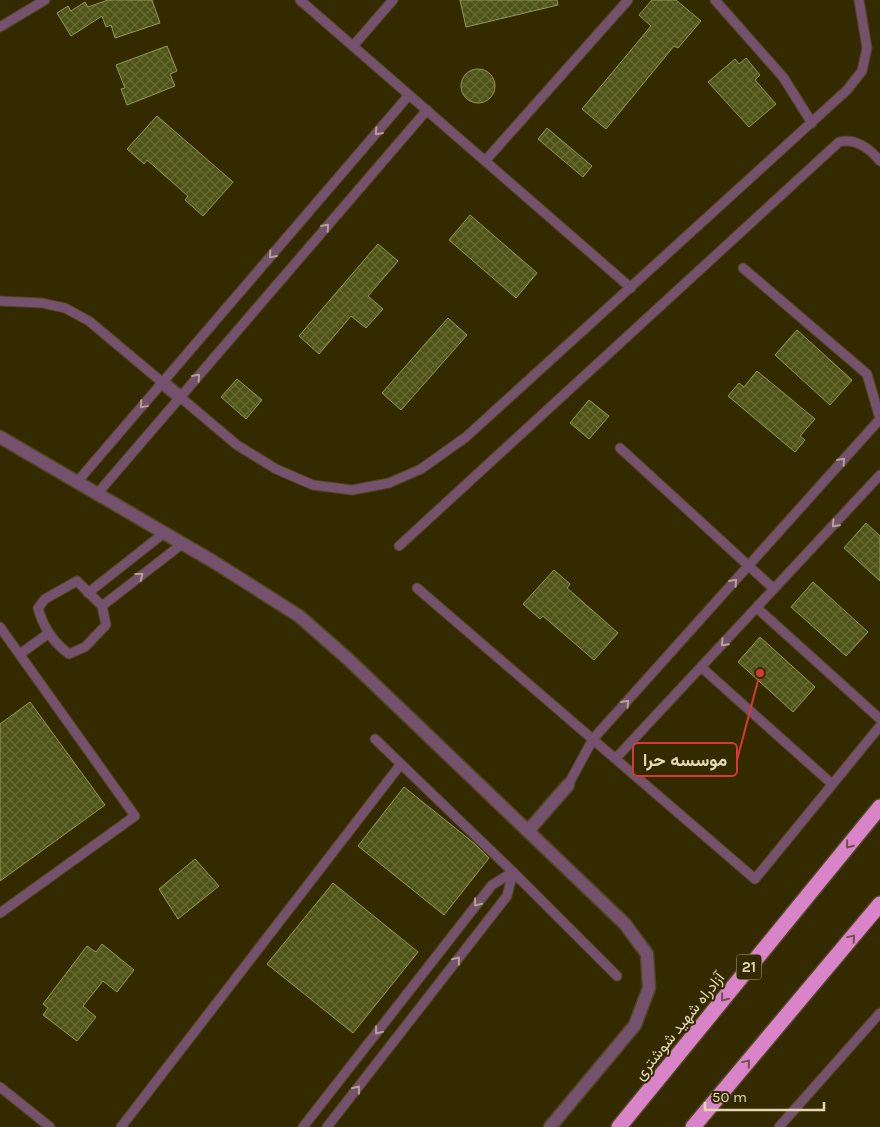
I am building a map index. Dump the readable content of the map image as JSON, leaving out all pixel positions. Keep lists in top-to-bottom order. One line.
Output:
{"streets":{"highway":["21","آزادراه شهید شوشتری"]},"places":["موسسه حرا"],"scale_bar":"50 m"}
